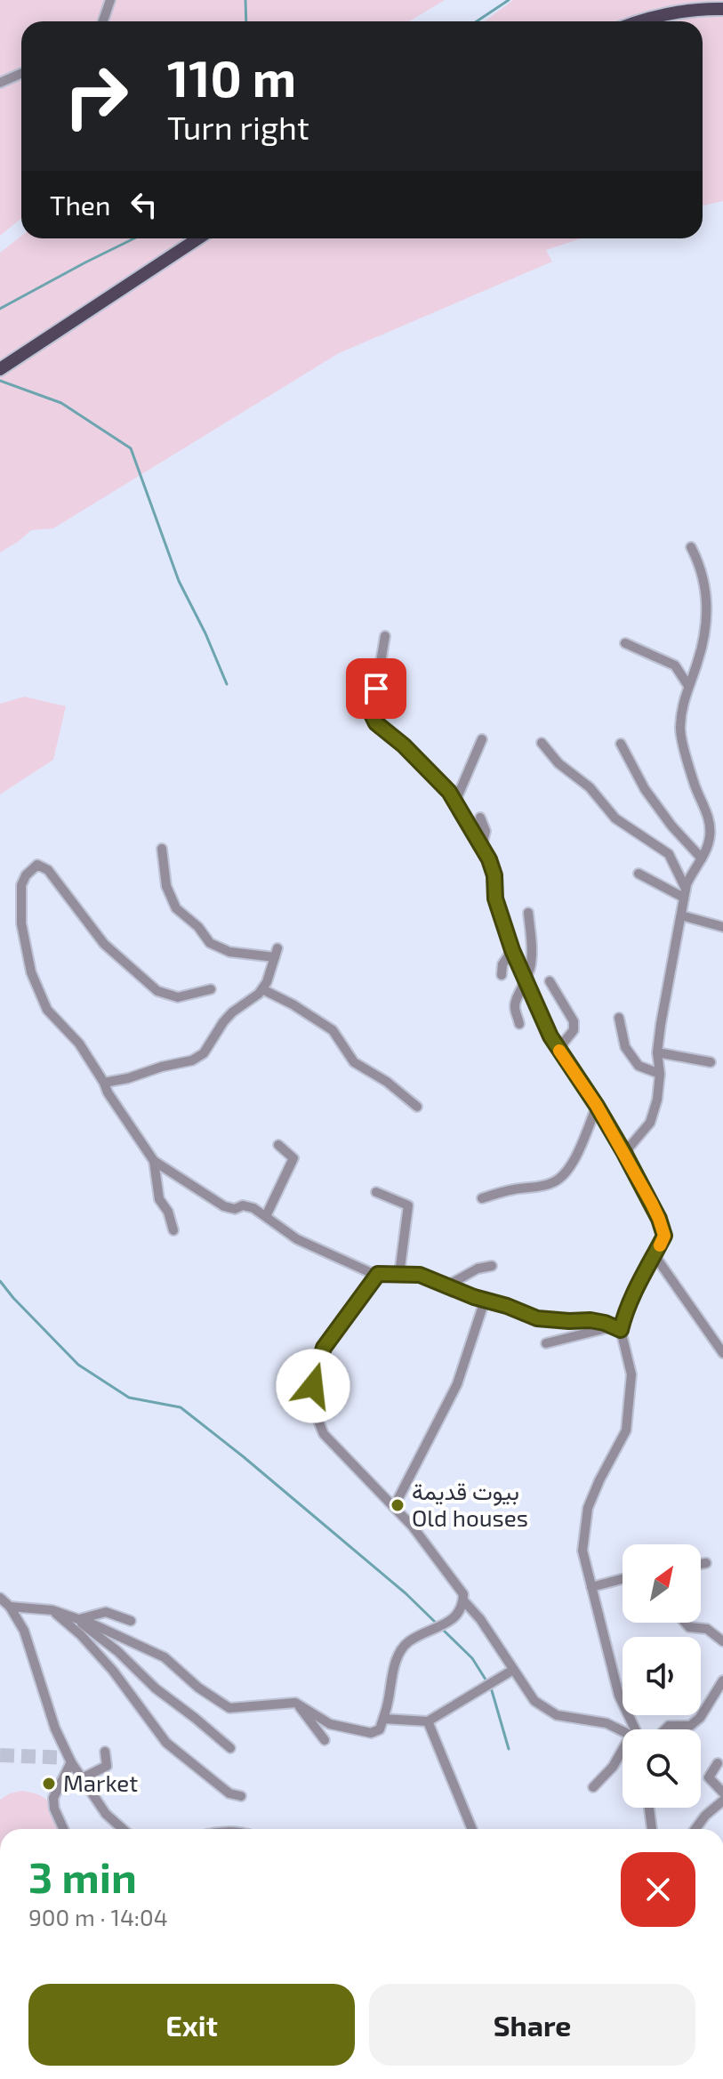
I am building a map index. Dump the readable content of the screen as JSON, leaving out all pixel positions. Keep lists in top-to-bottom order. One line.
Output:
{"places":["بيوت قديمة Old houses","Market"],"north":"top right","page":{"turn":["110 m","Turn right"],"then":"Then","heading":["3 min","900 m · 14:04"],"buttons":["Exit","Share"]}}
